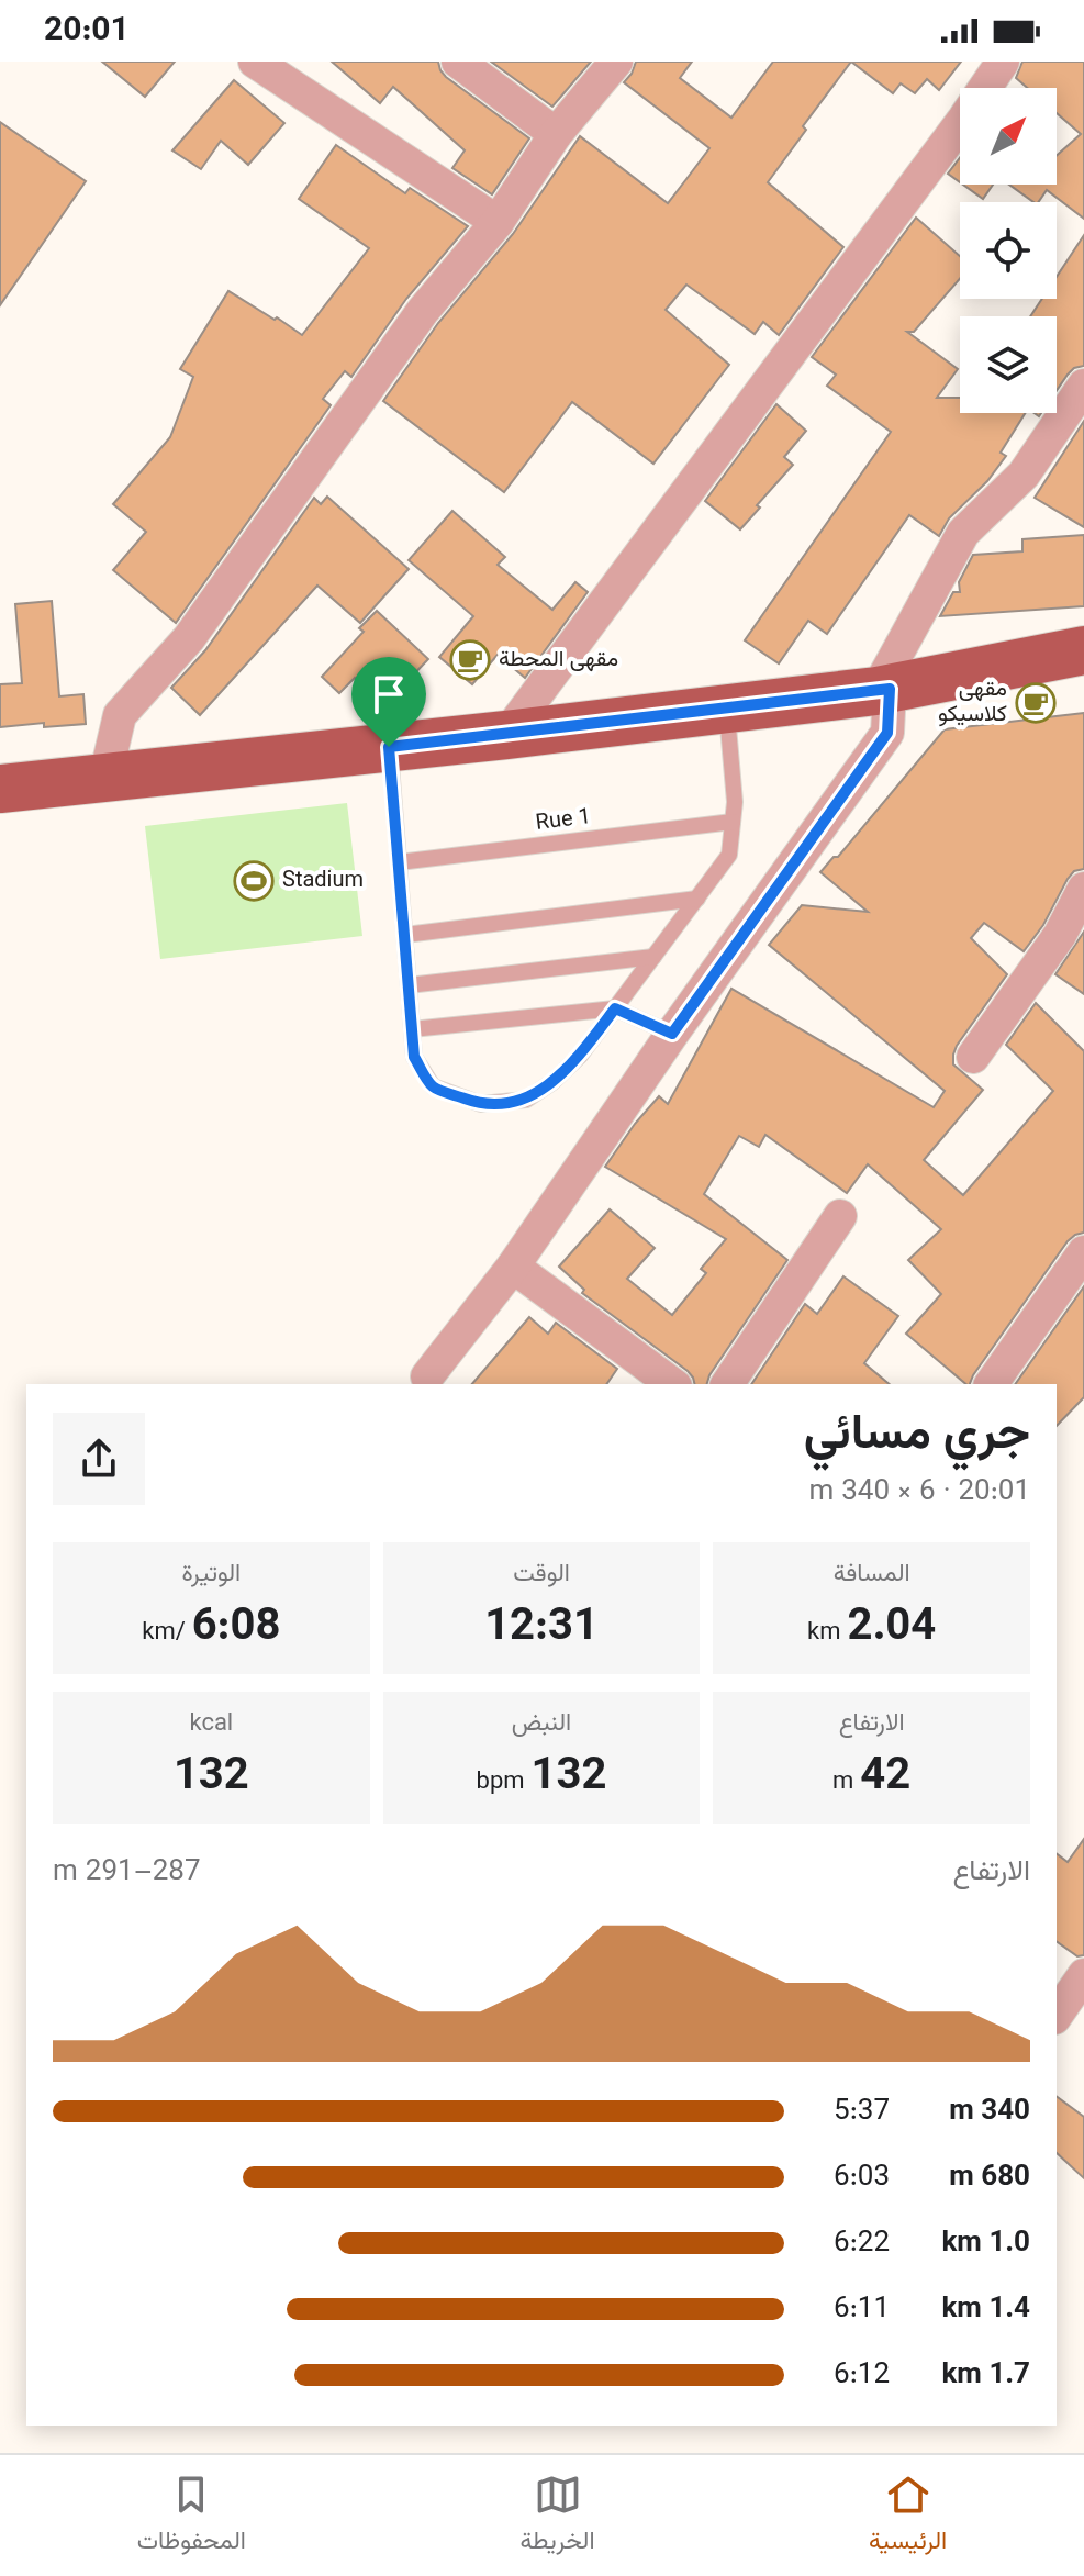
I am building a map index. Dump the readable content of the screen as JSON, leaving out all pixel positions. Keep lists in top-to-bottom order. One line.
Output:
{"streets":{"lane":["Rue 1"]},"places":{"cafe":["مقهى المحطة","مقهى كلاسيكو"],"sports":["Stadium"]},"north":"top right","page":{"status":"20:01","heading":["جري مسائي","20:01 · 6 × 340 m"],"stats":[["المسافة","2.04 km"],["الوقت","12:31"],["الوتيرة","6:08 /km"],["الارتفاع","42 m"],["النبض","132 bpm"],["kcal","132"]],"chart":["الارتفاع","287–291 m"],"list":[{"name":"340 m","note":"5:37"},{"name":"680 m","note":"6:03"},{"name":"1.0 km","note":"6:22"},{"name":"1.4 km","note":"6:11"},{"name":"1.7 km","note":"6:12"}],"tabs":["الرئيسية","الخريطة","المحفوظات"]}}
